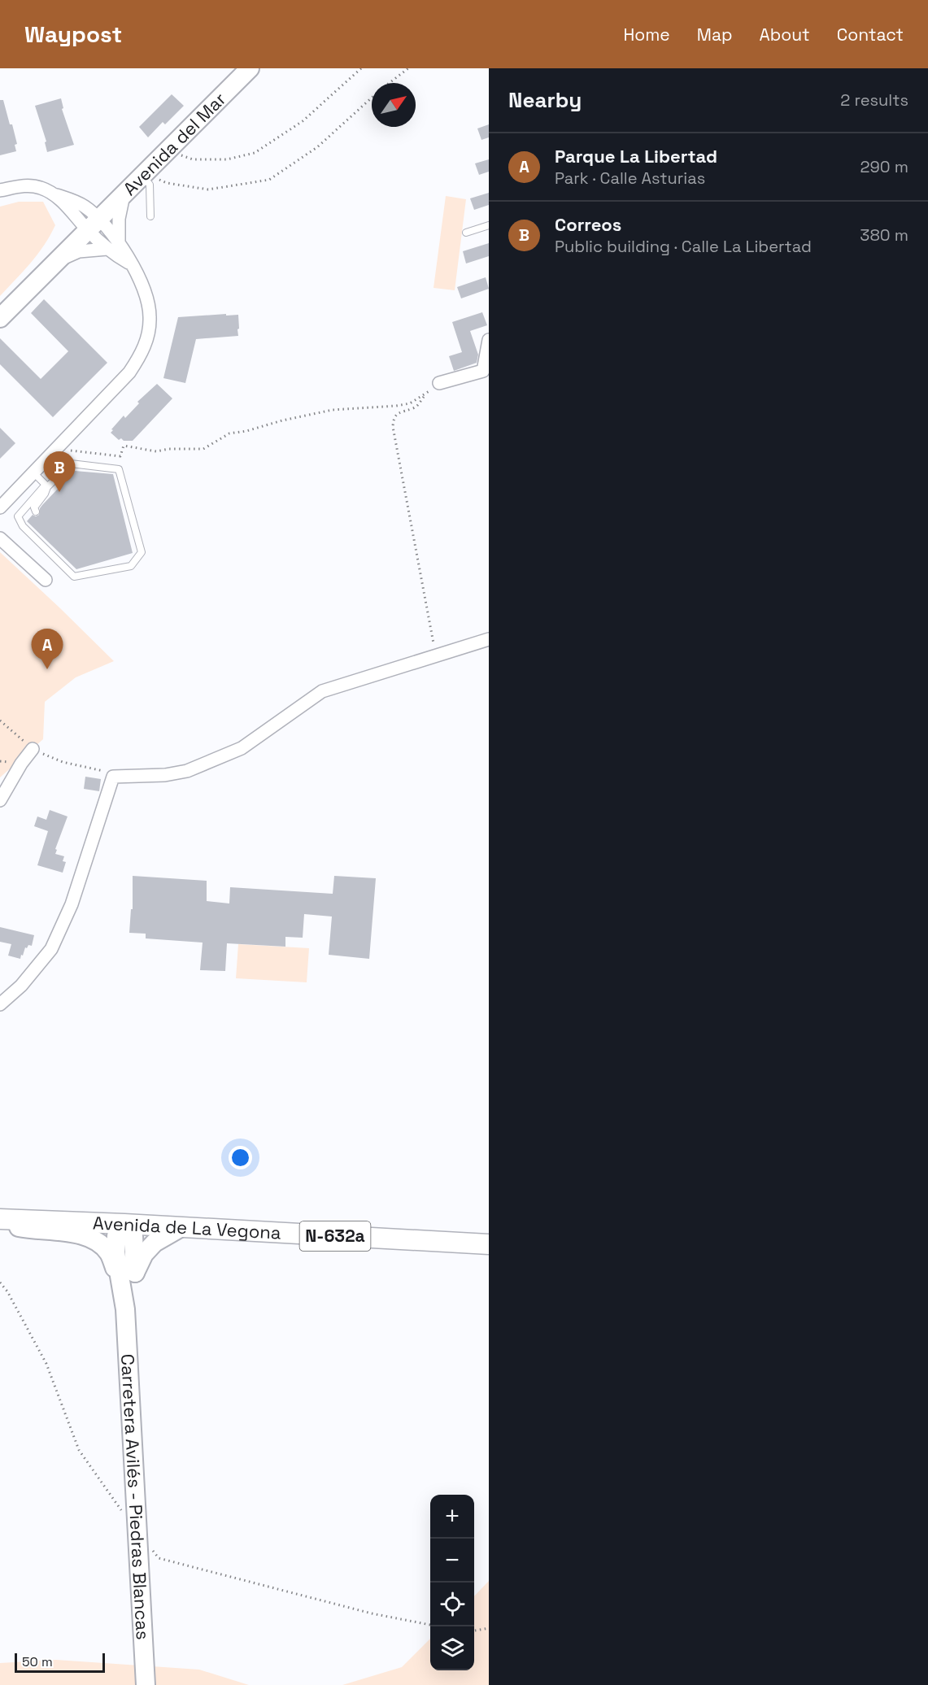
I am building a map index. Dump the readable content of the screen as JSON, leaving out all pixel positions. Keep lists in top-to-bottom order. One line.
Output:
{"streets":{"main road":["Avenida de La Vegona","N-632a"],"street":["Avenida del Mar","Carretera Avilés - Piedras Blancas"]},"crossings":[["Avenida de La Vegona","Carretera Avilés - Piedras Blancas"]],"scale_bar":"50 m","north":"top right","page":{"header":"Waypost","nav":["Home","Map","About","Contact"],"heading":["Nearby","2 results"],"list":[{"mark":"A","name":"Parque La Libertad","note":"Park · Calle Asturias","value":"290 m"},{"mark":"B","name":"Correos","note":"Public building · Calle La Libertad","value":"380 m"}],"pins":["B","A"],"map_buttons":["+","−"],"scale":"50 m"}}
